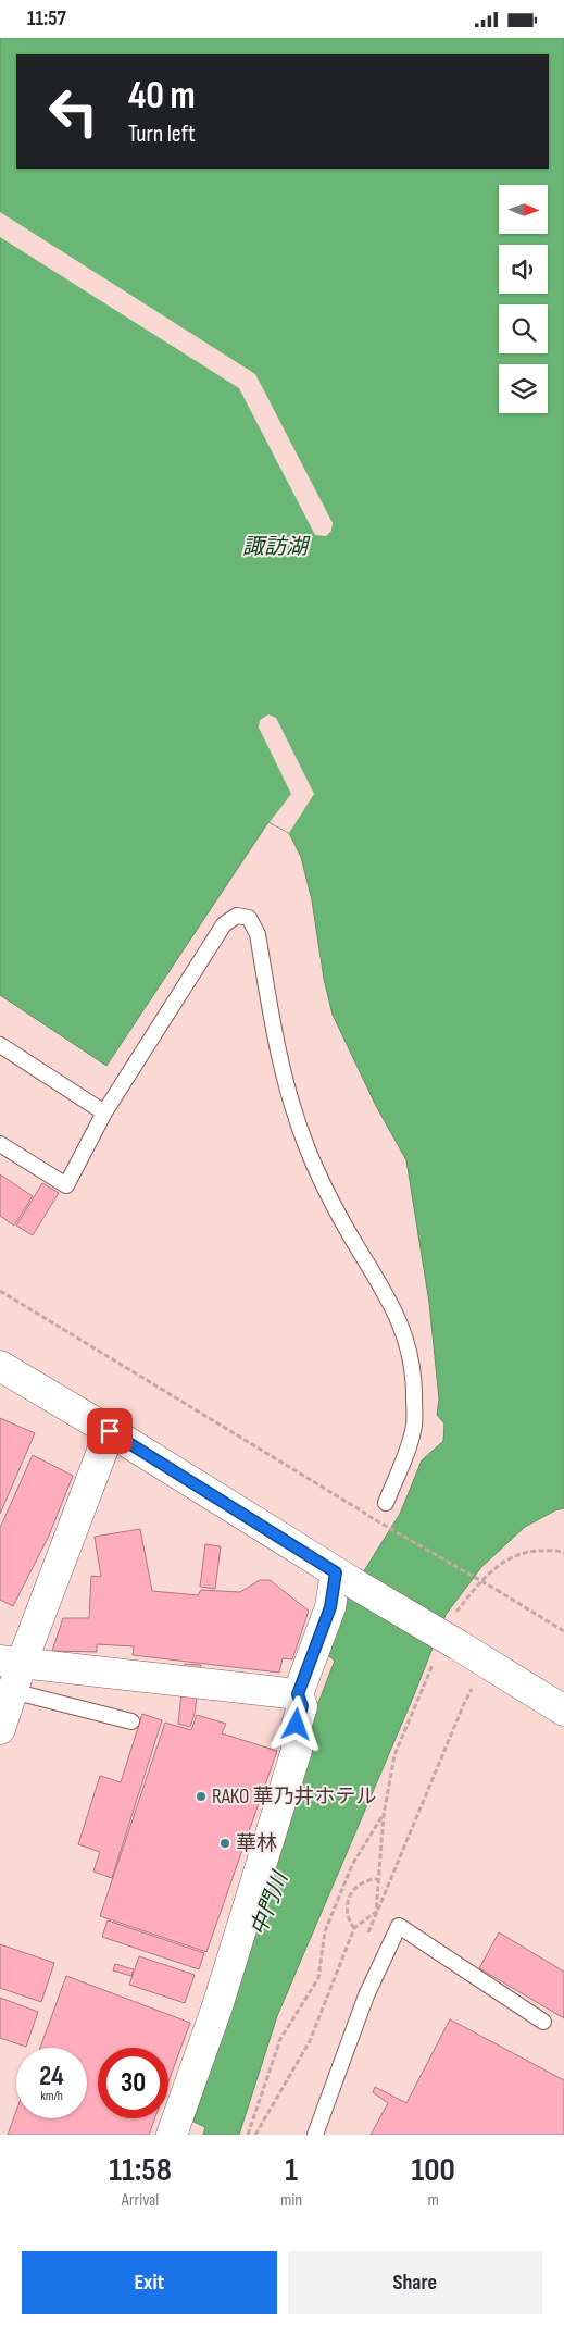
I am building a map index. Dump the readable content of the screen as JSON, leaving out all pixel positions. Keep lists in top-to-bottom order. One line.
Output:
{"water":["諏訪湖","中門川"],"places":["RAKO 華乃井ホテル","華林"],"north":"right","page":{"status":"11:57","turn":["40 m","Turn left"],"speed":"24 km/h","limit":"30","eta":["11:58","Arrival","1","min","100","m"],"buttons":["Exit","Share"]}}
